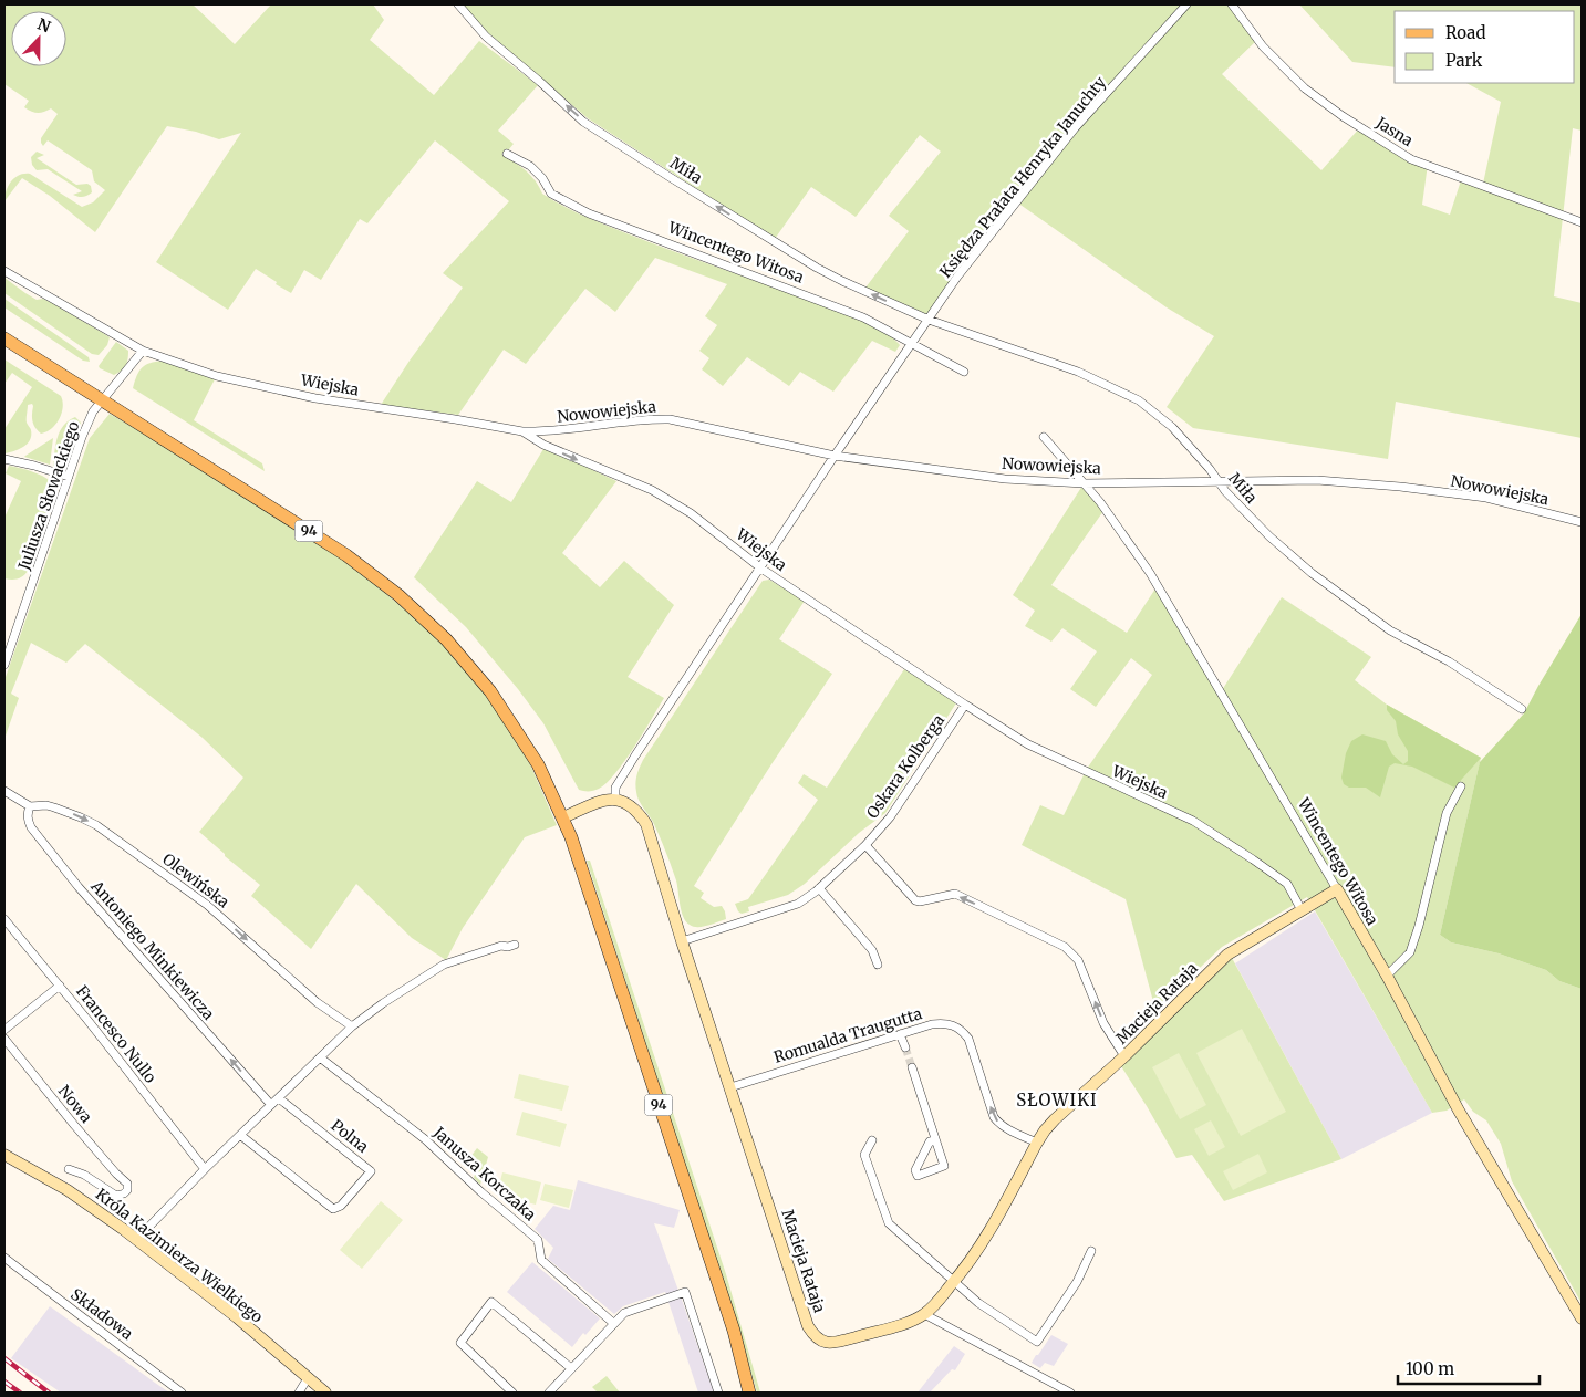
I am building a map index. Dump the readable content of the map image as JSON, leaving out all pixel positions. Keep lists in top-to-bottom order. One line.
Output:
{"streets":{"main road":["94"],"street":["Jasna","Miła","Księdza Prałata Henryka Januchty","Wincentego Witosa","Wiejska","Nowowiejska","Juliusza Słowackiego","Oskara Kolberga","Olewińska","Antoniego Minkiewicza","Macieja Rataja","Francesco Nullo","Romualda Traugutta","Nowa","Polna","Janusza Korczaka","Króla Kazimierza Wielkiego","Składowa"]},"crossings":[["Miła","Księdza Prałata Henryka Januchty"],["Miła","Nowowiejska"],["Wincentego Witosa","Nowowiejska"],["Wincentego Witosa","Macieja Rataja"],["Wiejska","Nowowiejska"],["Wiejska","Juliusza Słowackiego"],["Wiejska","Oskara Kolberga"],["Wiejska","Macieja Rataja"],["Juliusza Słowackiego","94"],["Oskara Kolberga","Macieja Rataja"],["Olewińska","Antoniego Minkiewicza"],["Macieja Rataja","Romualda Traugutta"]],"one_way":["Miła","Olewińska","Antoniego Minkiewicza","Romualda Traugutta"],"districts":["SŁOWIKI"],"legend":["Road","Park"],"scale_bar":"100 m","north":"top"}
